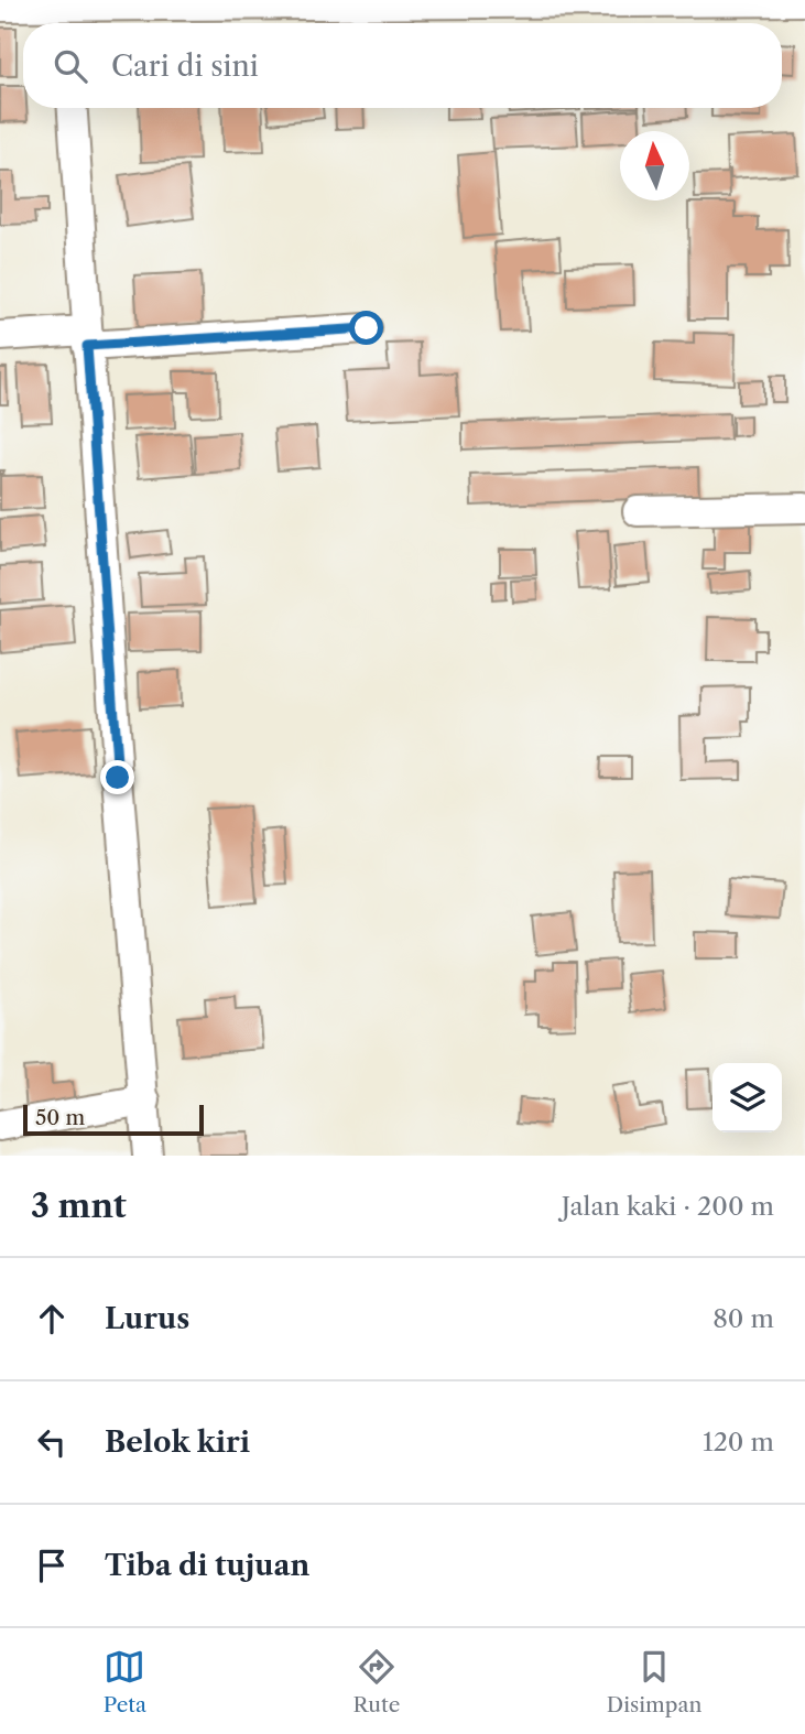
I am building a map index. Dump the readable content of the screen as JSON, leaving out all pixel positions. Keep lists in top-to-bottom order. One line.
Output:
{"scale_bar":"50 m","north":"top","page":{"search":"Cari di sini","scale":"50 m","heading":["3 mnt","Jalan kaki · 200 m"],"list":[["Lurus","80 m"],["Belok kiri","120 m"],"Tiba di tujuan"],"nav":["Peta","Rute","Disimpan"]}}
